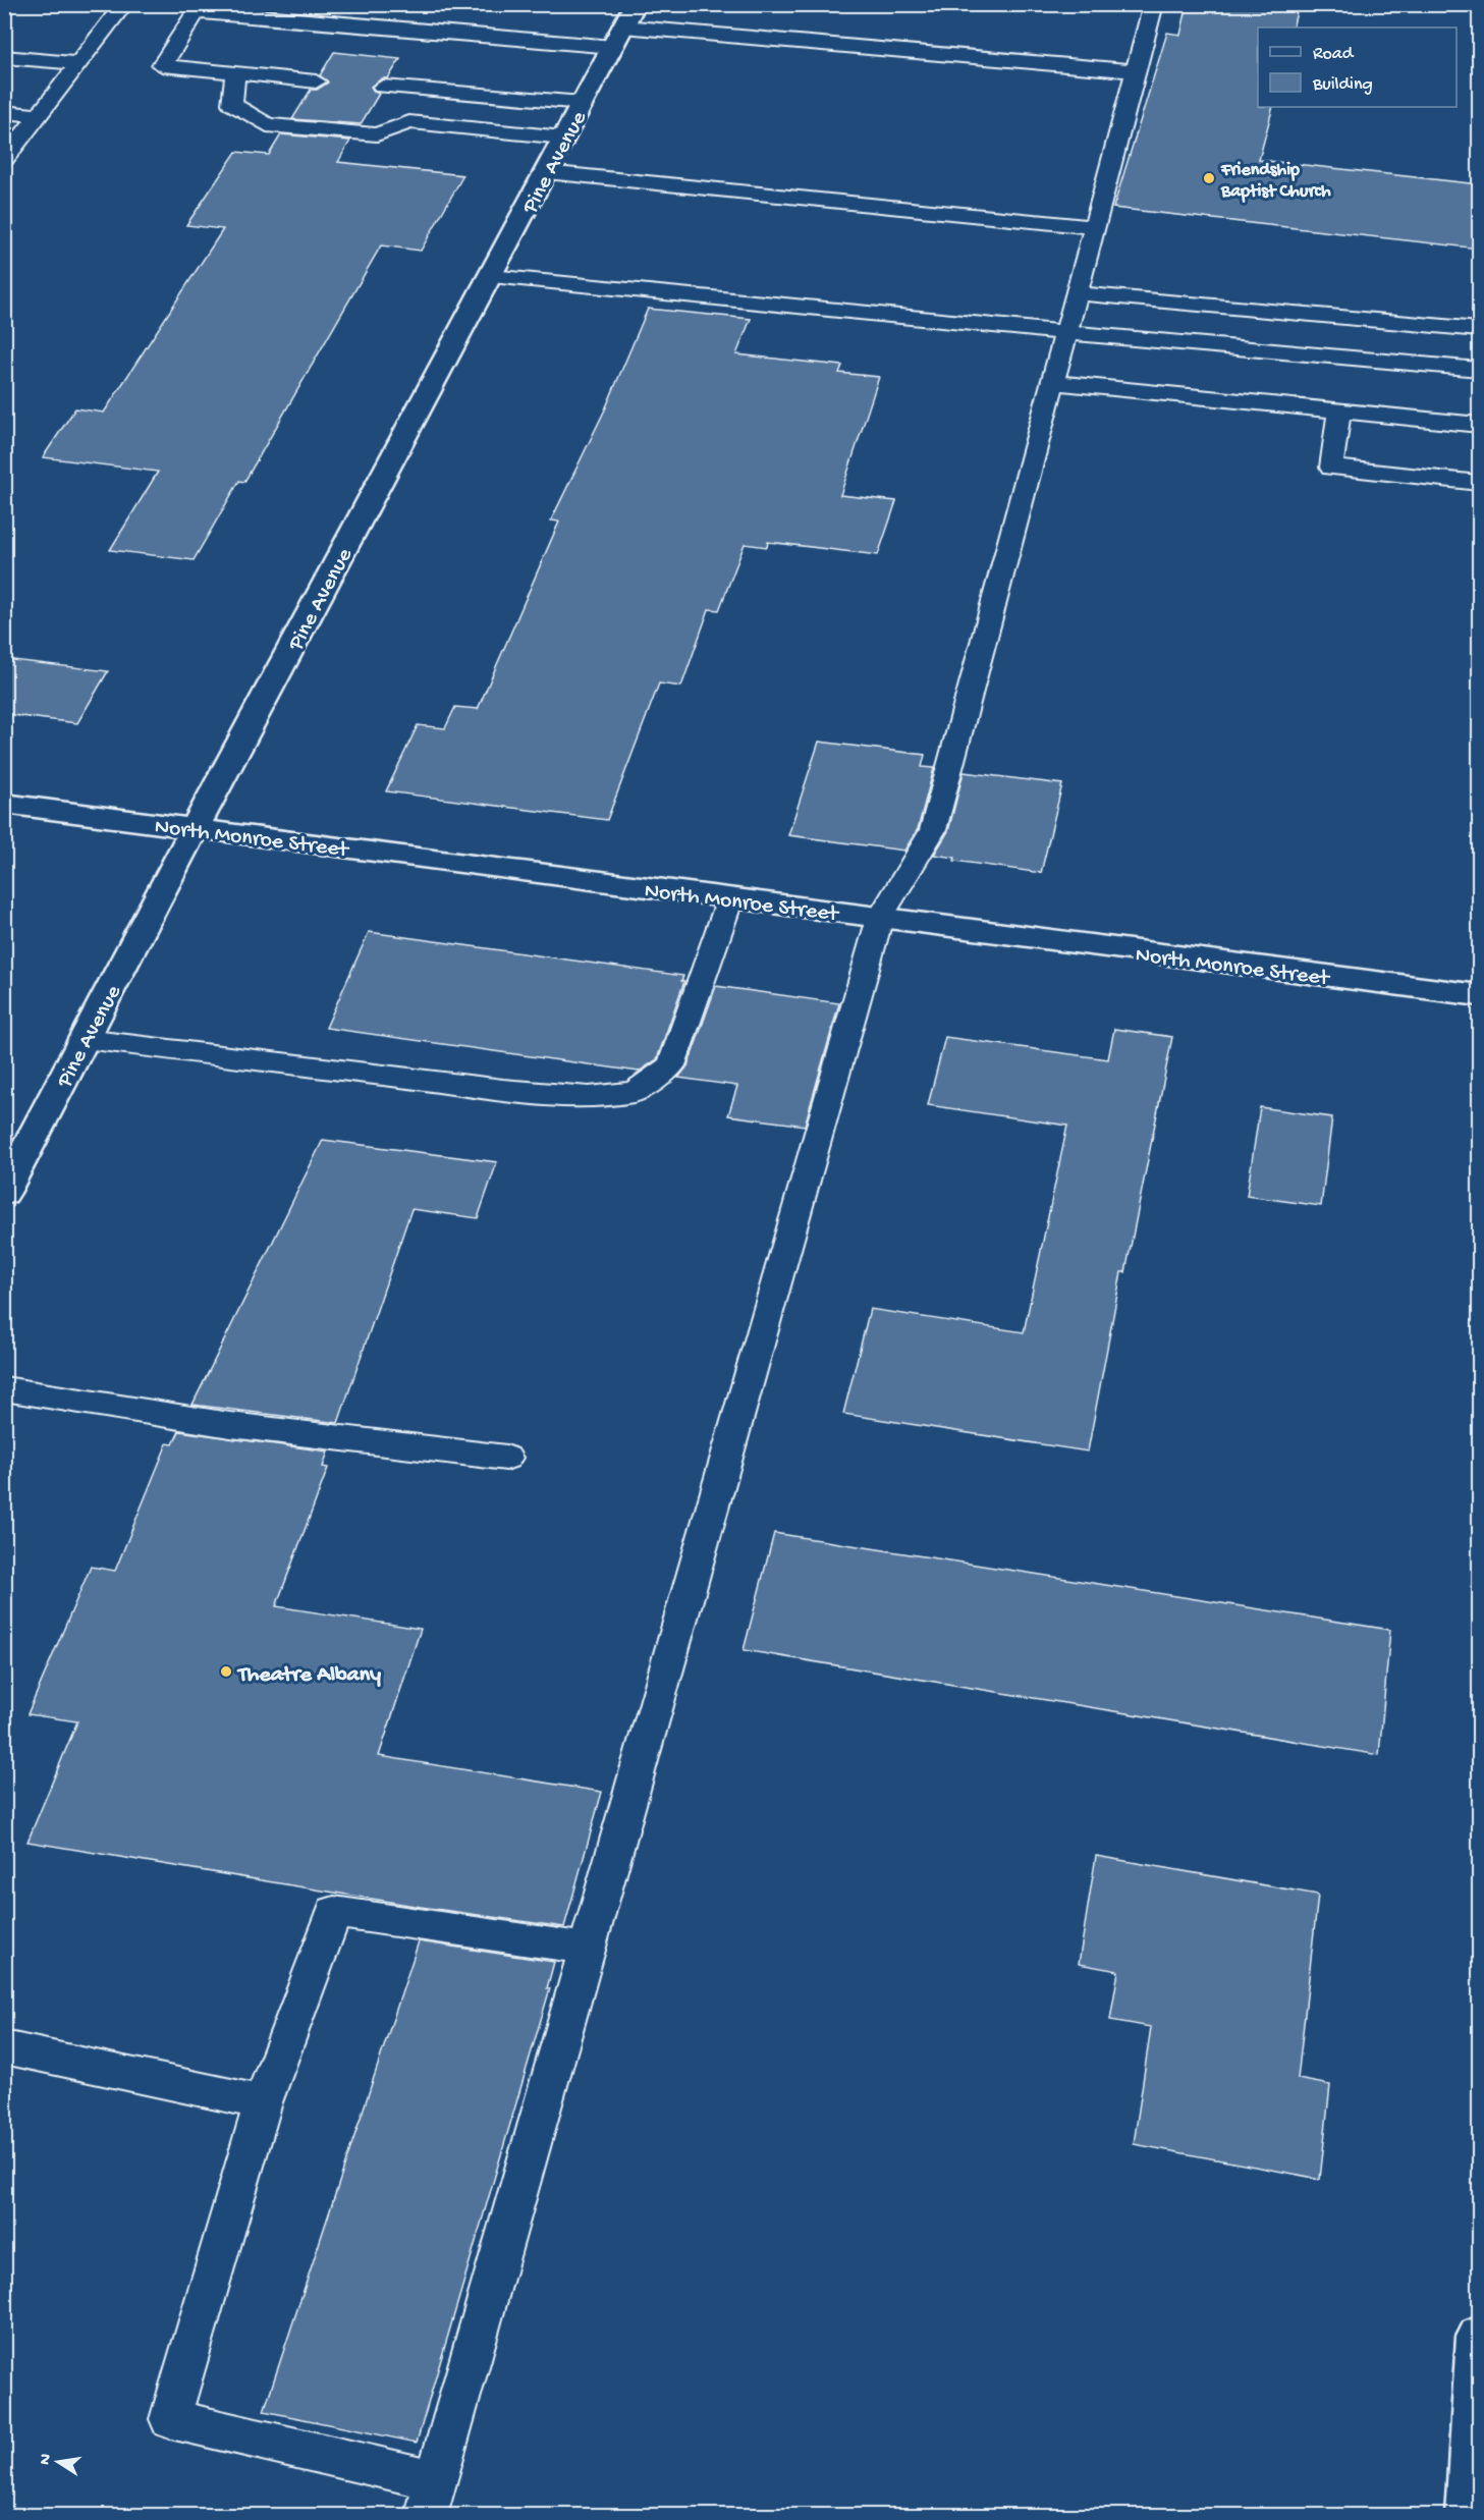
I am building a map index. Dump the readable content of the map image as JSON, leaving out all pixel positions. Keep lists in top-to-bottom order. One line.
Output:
{"streets":{"main road":["Pine Avenue","North Monroe Street"]},"crossings":[["Pine Avenue","North Monroe Street"]],"places":["Friendship Baptist Church","Theatre Albany"],"legend":["Road","Building"],"north":"left"}
